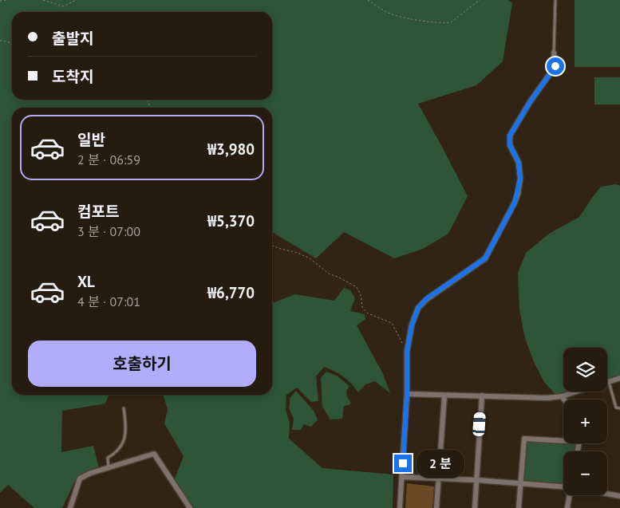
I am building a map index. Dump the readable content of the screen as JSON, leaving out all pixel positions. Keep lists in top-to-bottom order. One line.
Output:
{"page":{"banner":["출발지","도착지"],"list":[{"name":"일반","note":"2 분 · 06:59","value":"₩3,980"},{"name":"컴포트","note":"3 분 · 07:00","value":"₩5,370"},{"name":"XL","note":"4 분 · 07:01","value":"₩6,770"}],"buttons":"호출하기","map_buttons":["+","−"],"bubble":"2 분"}}
